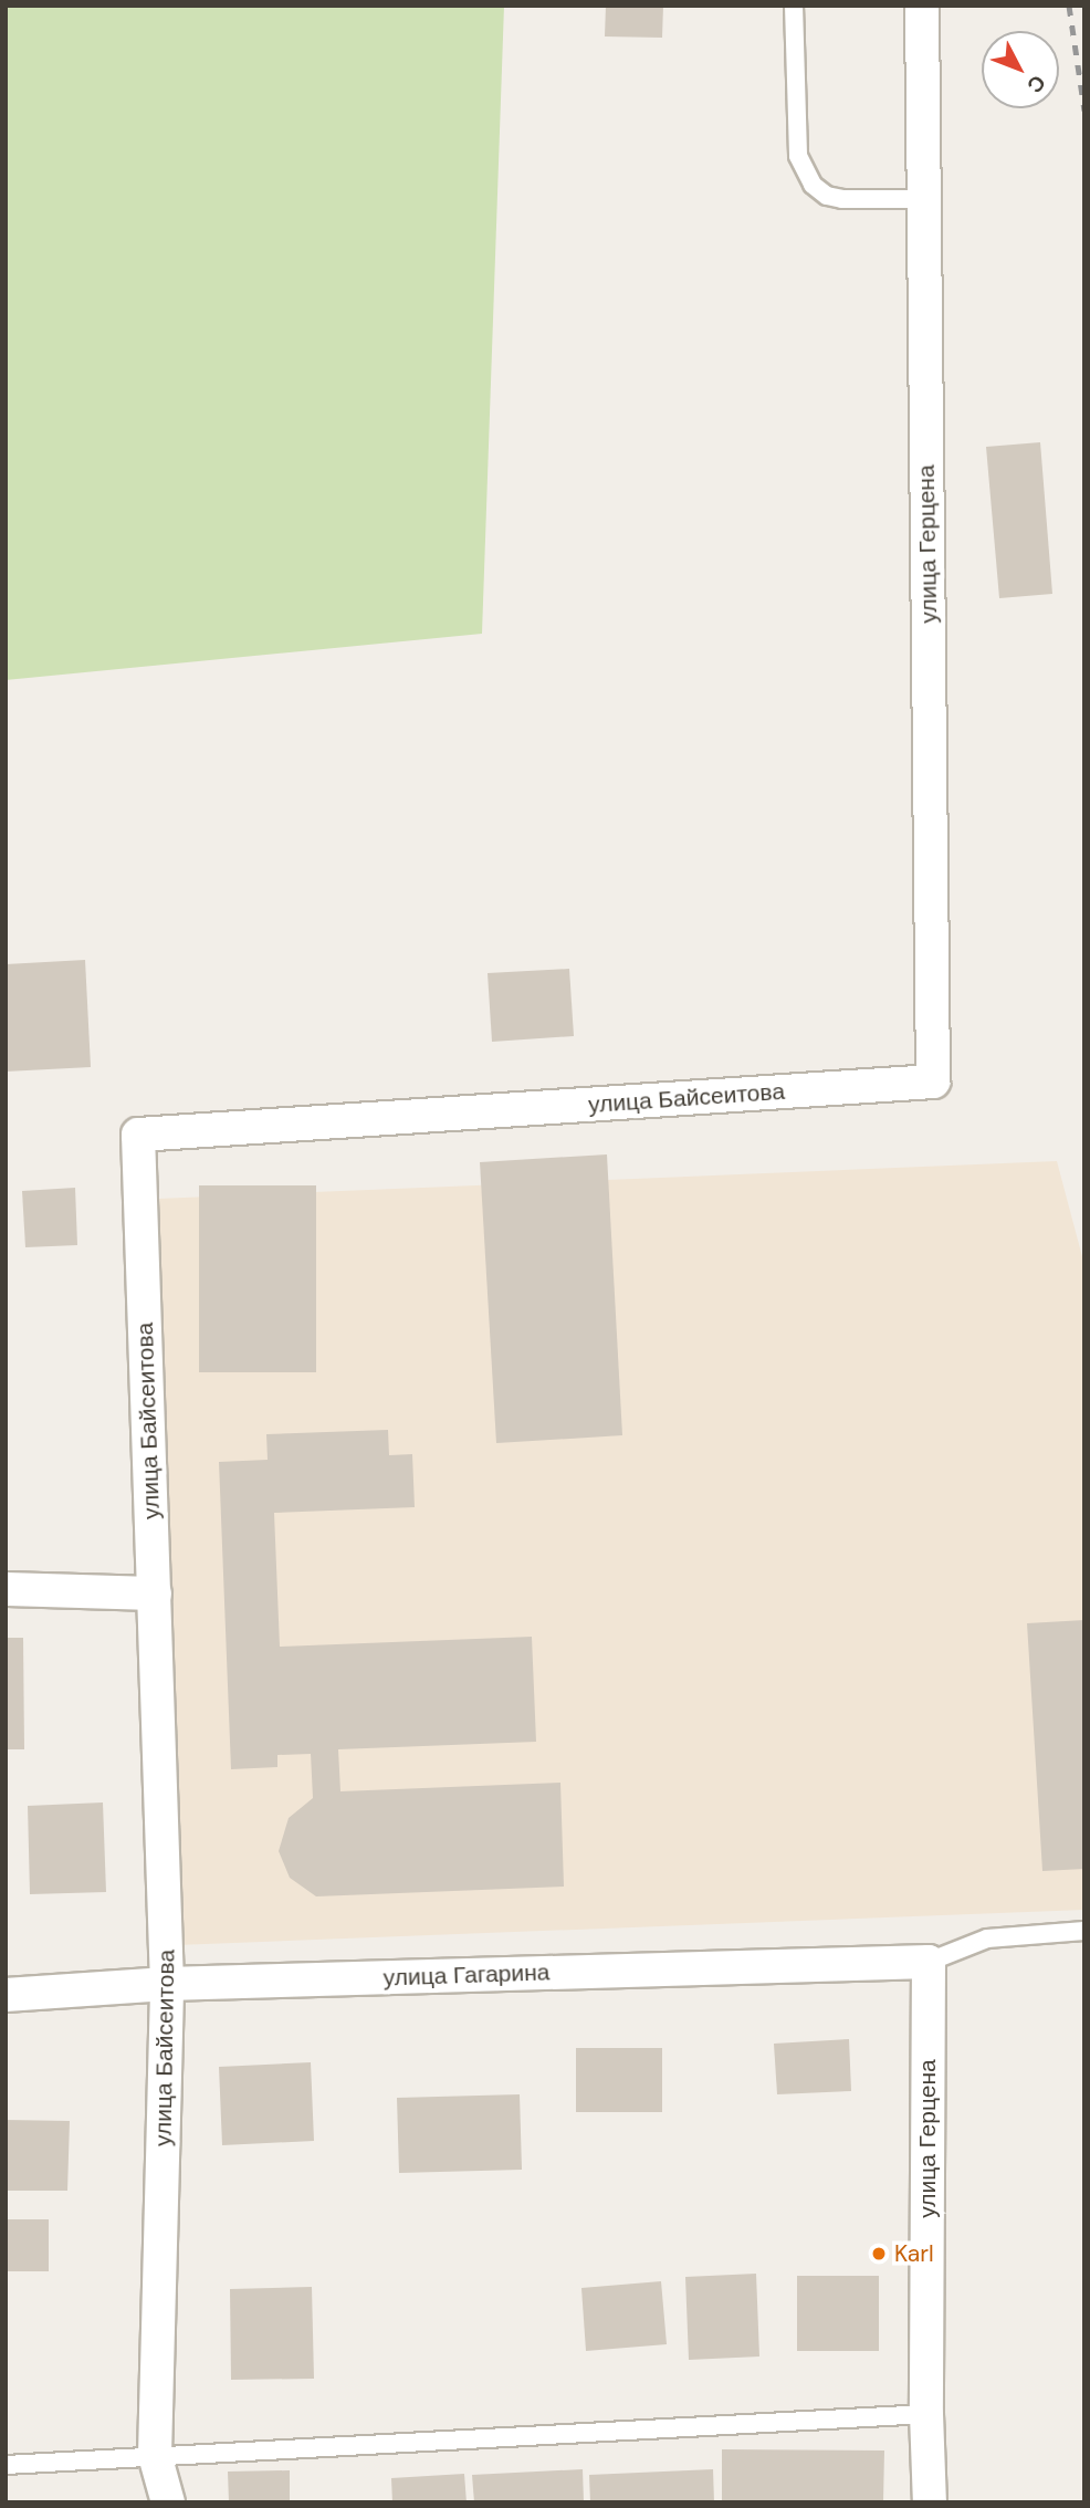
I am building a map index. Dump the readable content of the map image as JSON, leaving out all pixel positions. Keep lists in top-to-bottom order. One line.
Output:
{"streets":{"street":["улица Герцена","улица Байсеитова","улица Гагарина"]},"crossings":[["улица Герцена","улица Байсеитова"],["улица Герцена","улица Гагарина"],["улица Байсеитова","улица Гагарина"]],"places":["Karl"],"north":"bottom right"}
